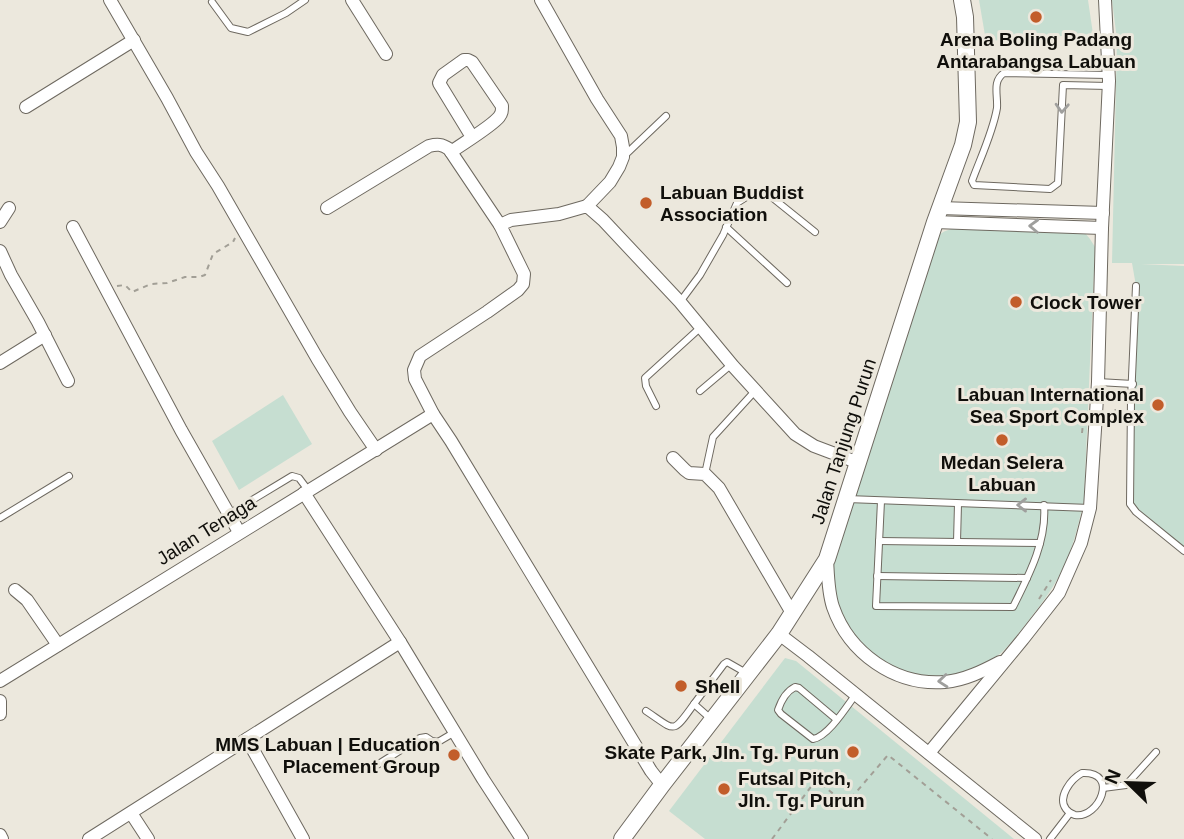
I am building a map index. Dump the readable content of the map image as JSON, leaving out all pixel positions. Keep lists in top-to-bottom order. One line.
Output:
{"streets":{"street":["Jalan Tanjung Purun","Jalan Tenaga"]},"places":["Arena Boling Padang Antarabangsa Labuan","Labuan Buddist Association","Clock Tower","Labuan International Sea Sport Complex","Medan Selera Labuan","Shell","Skate Park, Jln. Tg. Purun","MMS Labuan | Education Placement Group","Futsal Pitch, Jln. Tg. Purun"],"north":"top left"}
